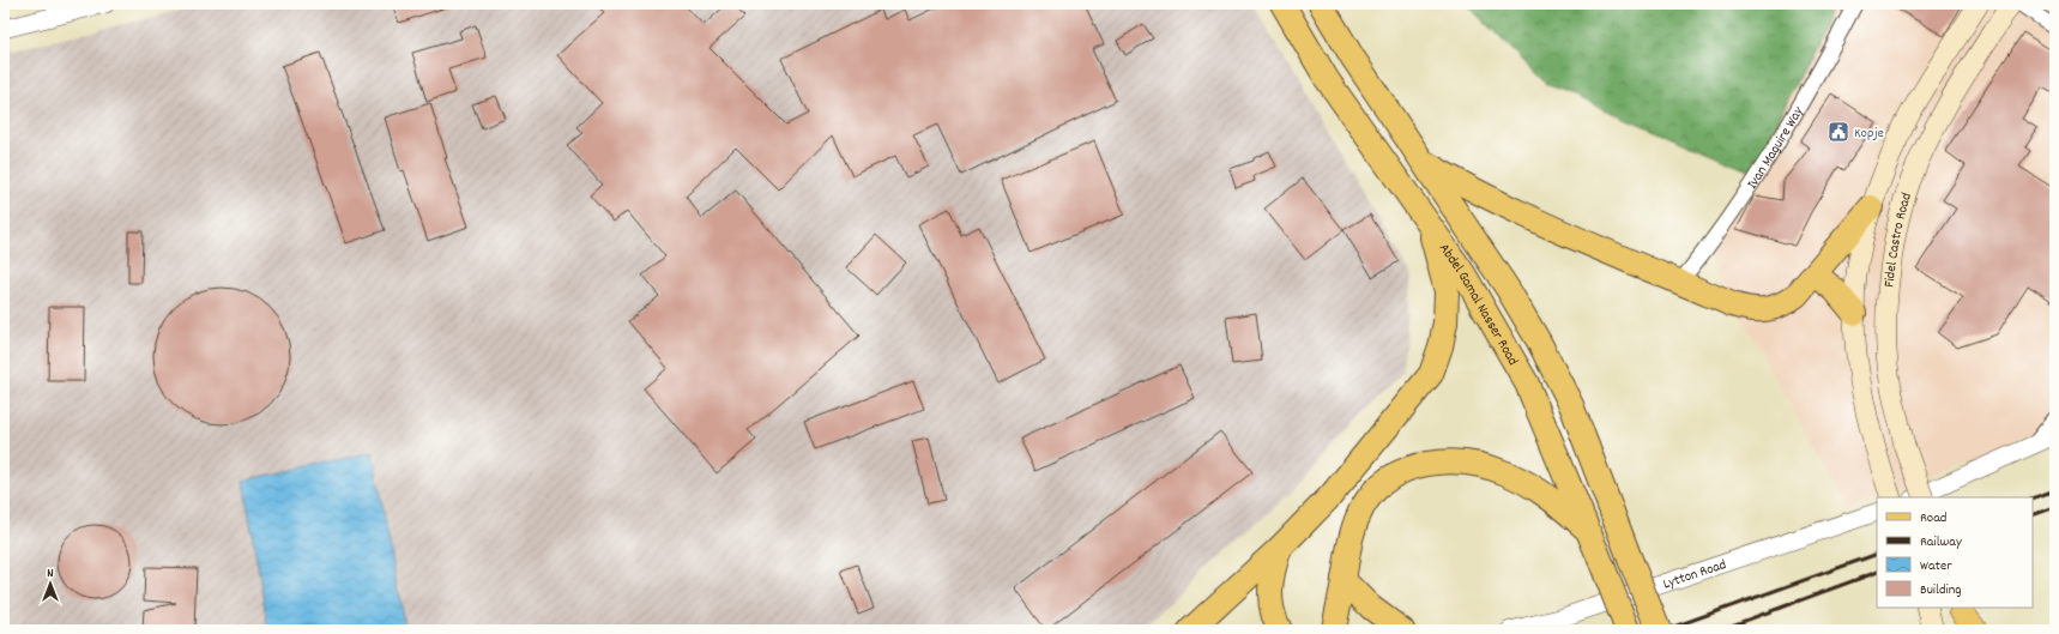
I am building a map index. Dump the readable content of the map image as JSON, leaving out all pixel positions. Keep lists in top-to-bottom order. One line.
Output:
{"streets":{"highway":["Abdel Gamal Nasser Road"],"main road":["Fidel Castro Road"],"street":["Ivan Maguire Way","Lytton Road"]},"places":{"public building":["Kopje"]},"legend":["Road","Railway","Water","Building"],"north":"top"}
